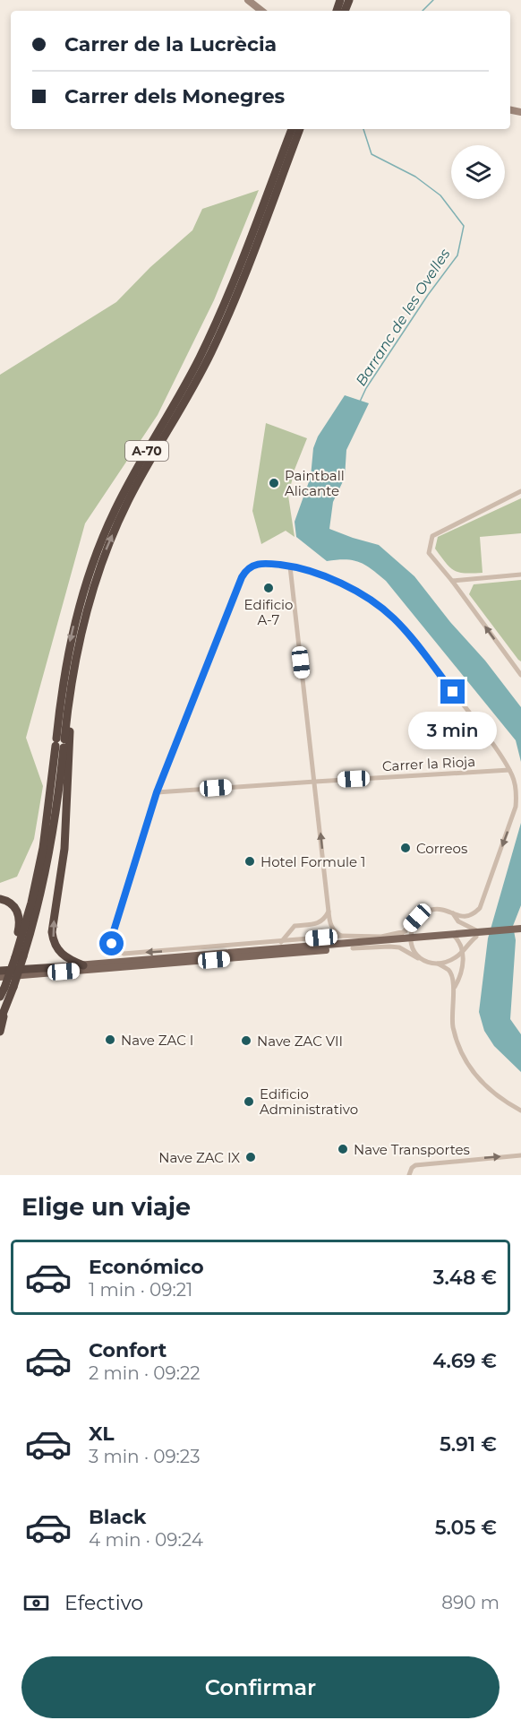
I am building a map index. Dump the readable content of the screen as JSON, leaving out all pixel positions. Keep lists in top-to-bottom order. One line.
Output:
{"streets":{"highway":["A-70"],"street":["Carrer la Rioja"]},"water":["Barranc de les Ovelles"],"places":["Paintball Alicante","Edificio A-7","Correos","Hotel Formule 1","Nave ZAC I","Nave ZAC VII","Edificio Administrativo","Nave Transportes","Nave ZAC IX"],"page":{"banner":["Carrer de la Lucrècia","Carrer dels Monegres"],"bubble":"3 min","heading":"Elige un viaje","list":[{"name":"Económico","note":"1 min · 09:21","value":"3.48 €"},{"name":"Confort","note":"2 min · 09:22","value":"4.69 €"},{"name":"XL","note":"3 min · 09:23","value":"5.91 €"},{"name":"Black","note":"4 min · 09:24","value":"5.05 €"}],"pay":["Efectivo","890 m"],"buttons":"Confirmar"}}
